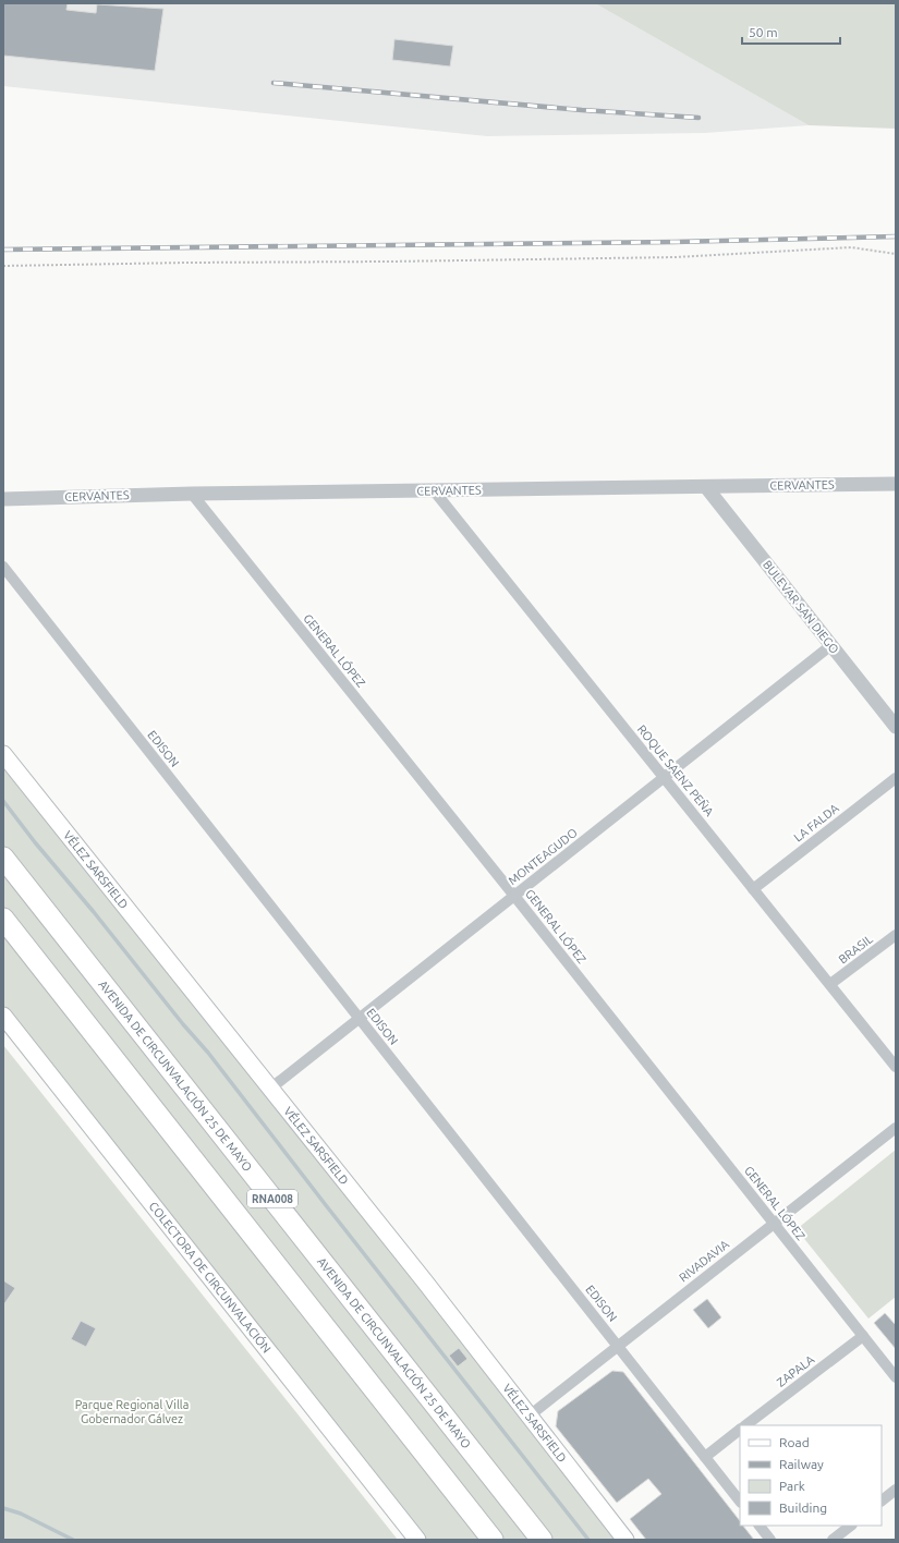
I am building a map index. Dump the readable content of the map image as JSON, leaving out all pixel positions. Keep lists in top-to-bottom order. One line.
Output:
{"streets":{"highway":["AVENIDA DE CIRCUNVALACIÓN 25 DE MAYO","RNA008"],"main road":["VÉLEZ SARSFIELD","COLECTORA DE CIRCUNVALACIÓN"],"street":["CERVANTES","BULEVAR SAN DIEGO","GENERAL LÓPEZ","EDISON","ROQUE SAENZ PEÑA","LA FALDA","MONTEAGUDO","BRASIL","RIVADAVIA","ZAPALA"]},"crossings":[["CERVANTES","BULEVAR SAN DIEGO"],["CERVANTES","GENERAL LÓPEZ"],["CERVANTES","ROQUE SAENZ PEÑA"],["BULEVAR SAN DIEGO","MONTEAGUDO"],["GENERAL LÓPEZ","MONTEAGUDO"],["GENERAL LÓPEZ","RIVADAVIA"],["GENERAL LÓPEZ","ZAPALA"],["EDISON","MONTEAGUDO"],["EDISON","RIVADAVIA"],["ROQUE SAENZ PEÑA","LA FALDA"],["ROQUE SAENZ PEÑA","MONTEAGUDO"],["ROQUE SAENZ PEÑA","BRASIL"],["MONTEAGUDO","VÉLEZ SARSFIELD"],["VÉLEZ SARSFIELD","RIVADAVIA"]],"parks":["Parque Regional Villa Gobernador Gálvez"],"legend":["Road","Railway","Park","Building"],"scale_bar":"50 m"}
